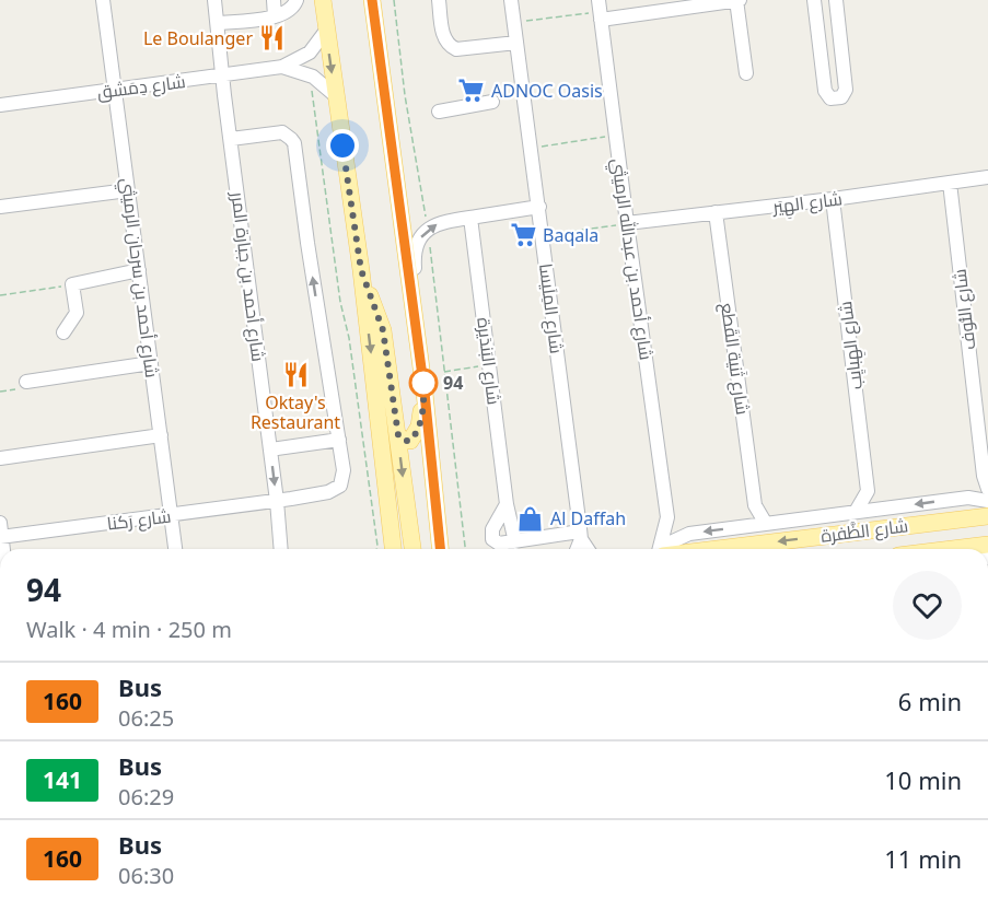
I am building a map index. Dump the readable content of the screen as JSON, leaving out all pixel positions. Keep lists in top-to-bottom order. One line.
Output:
{"streets":{"main road":["شارع الظَّفرة"],"street":["شارع دِمَشق","شارع الهِيَر","شارع أحمد بن عبدالله الرميثي","شارع أحمد بن جبارة المرر","شارع أحمد بن سرحان الرميثي","شارع المِلَيسا","شارع النُّوف","شارع الهِبايِب","شارع ثَنية القَطع","شارع البَندَيرة","شارع رَكنا"]},"crossings":[["شارع دِمَشق","شارع أحمد بن جبارة المرر"],["شارع دِمَشق","شارع أحمد بن سرحان الرميثي"],["شارع الهِيَر","شارع أحمد بن عبدالله الرميثي"],["شارع الهِيَر","شارع النُّوف"],["شارع الهِيَر","شارع الهِبايِب"],["شارع الهِيَر","شارع ثَنية القَطع"],["شارع أحمد بن جبارة المرر","شارع رَكنا"],["شارع أحمد بن سرحان الرميثي","شارع رَكنا"]],"one_way":["شارع الظَّفرة"],"places":{"restaurant":["Le Boulanger","Oktay's Restaurant"],"supermarket":["ADNOC Oasis","Baqala"],"other":["94"],"shop":["Al Daffah"]},"lines":["bus line 160"],"page":{"heading":["94","Walk · 4 min · 250 m"],"list":[{"mark":"160","name":"Bus","note":"06:25","value":"6 min"},{"mark":"141","name":"Bus","note":"06:29","value":"10 min"},{"mark":"160","name":"Bus","note":"06:30","value":"11 min"}]}}
